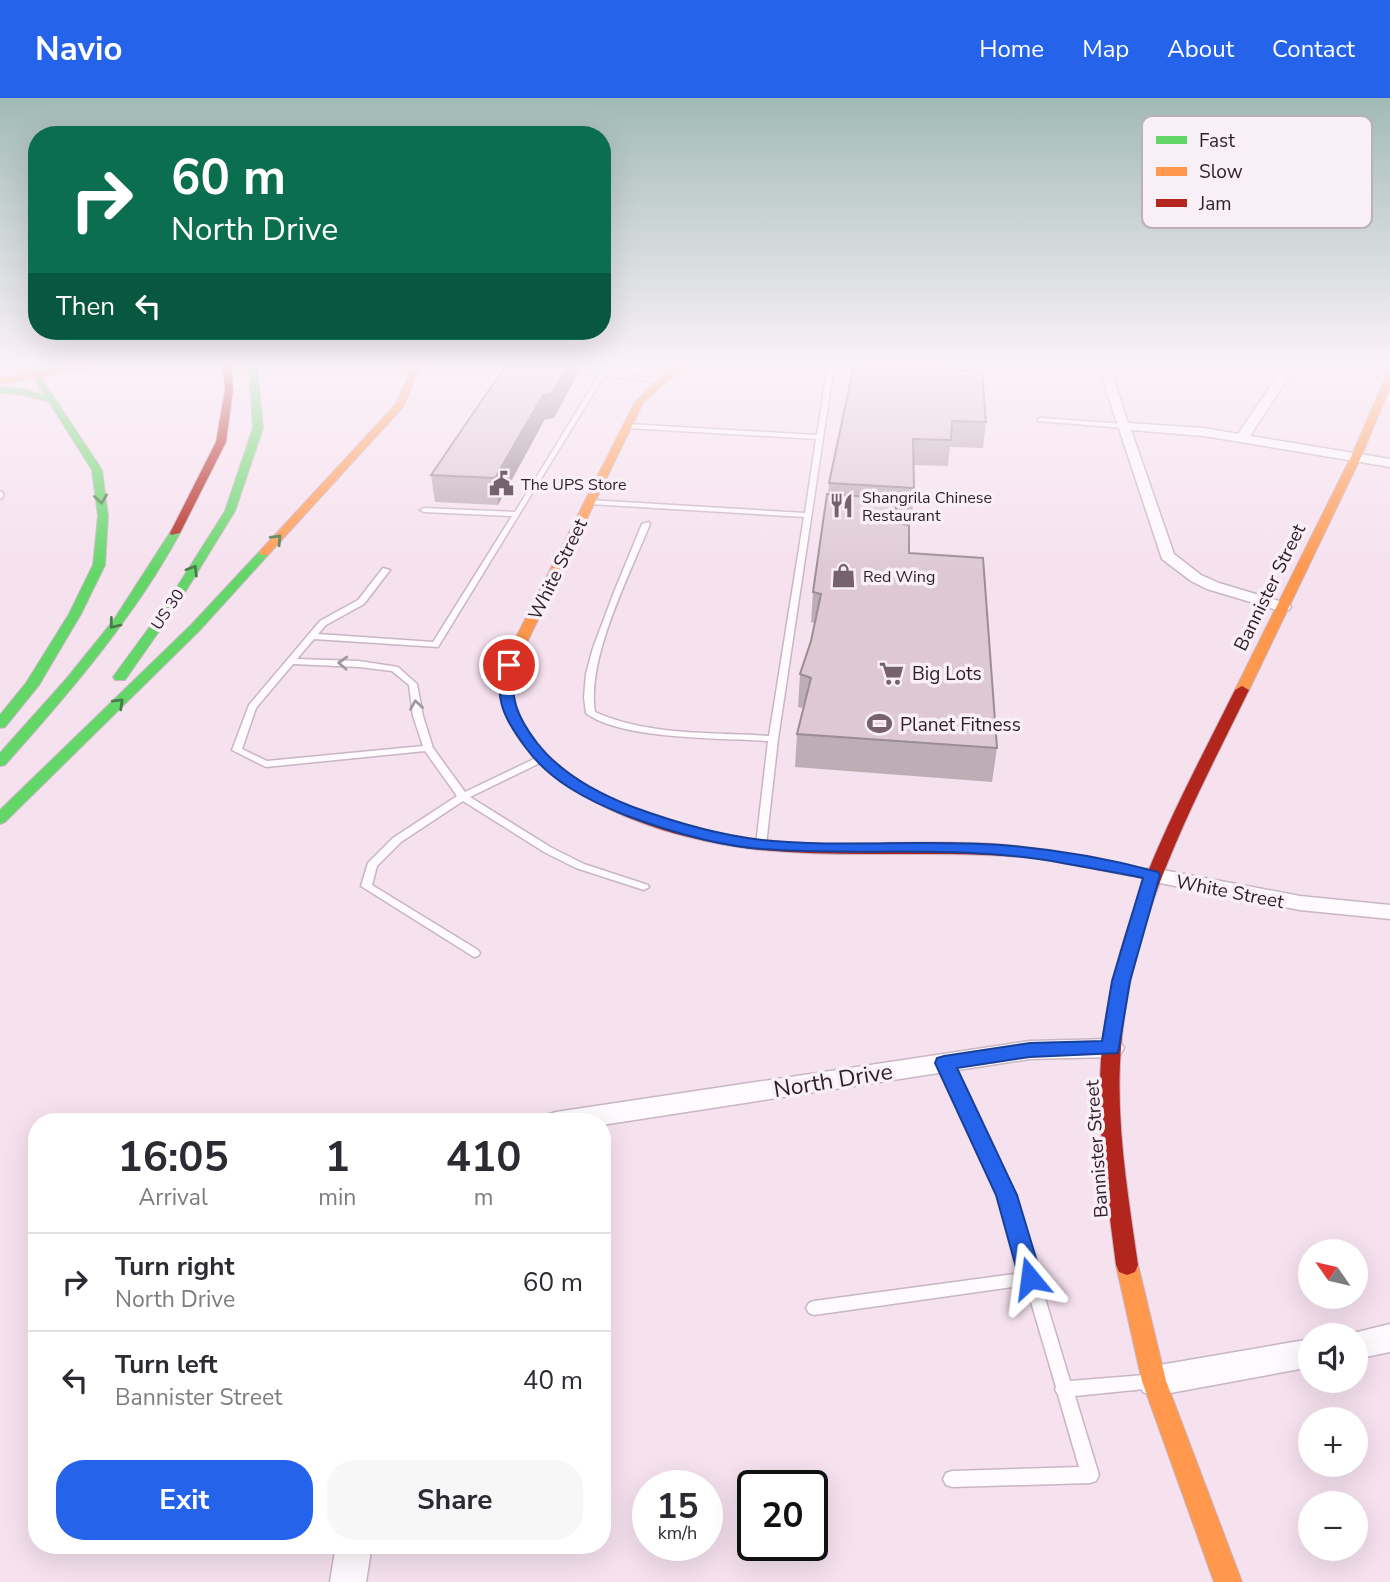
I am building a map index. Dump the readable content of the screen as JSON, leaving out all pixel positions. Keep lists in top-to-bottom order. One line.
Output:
{"streets":{"main road":["White Street","Bannister Street","US 30"],"street":["North Drive"]},"crossings":[["White Street","Bannister Street"],["Bannister Street","North Drive"]],"places":{"public building":["The UPS Store"],"restaurant":["Shangrila Chinese Restaurant"],"shop":["Red Wing"],"supermarket":["Big Lots"],"sports":["Planet Fitness"]},"legend":["Fast","Slow","Jam"],"north":"top left","page":{"header":"Navio","nav":["Home","Map","About","Contact"],"turn":["60 m","North Drive"],"then":"Then","eta":["16:05","Arrival","1","min","410","m"],"list":[{"name":"Turn right","note":"North Drive","value":"60 m"},{"name":"Turn left","note":"Bannister Street","value":"40 m"}],"map_buttons":["+","−"],"buttons":["Exit","Share"],"speed":"15 km/h","limit":"20"}}
